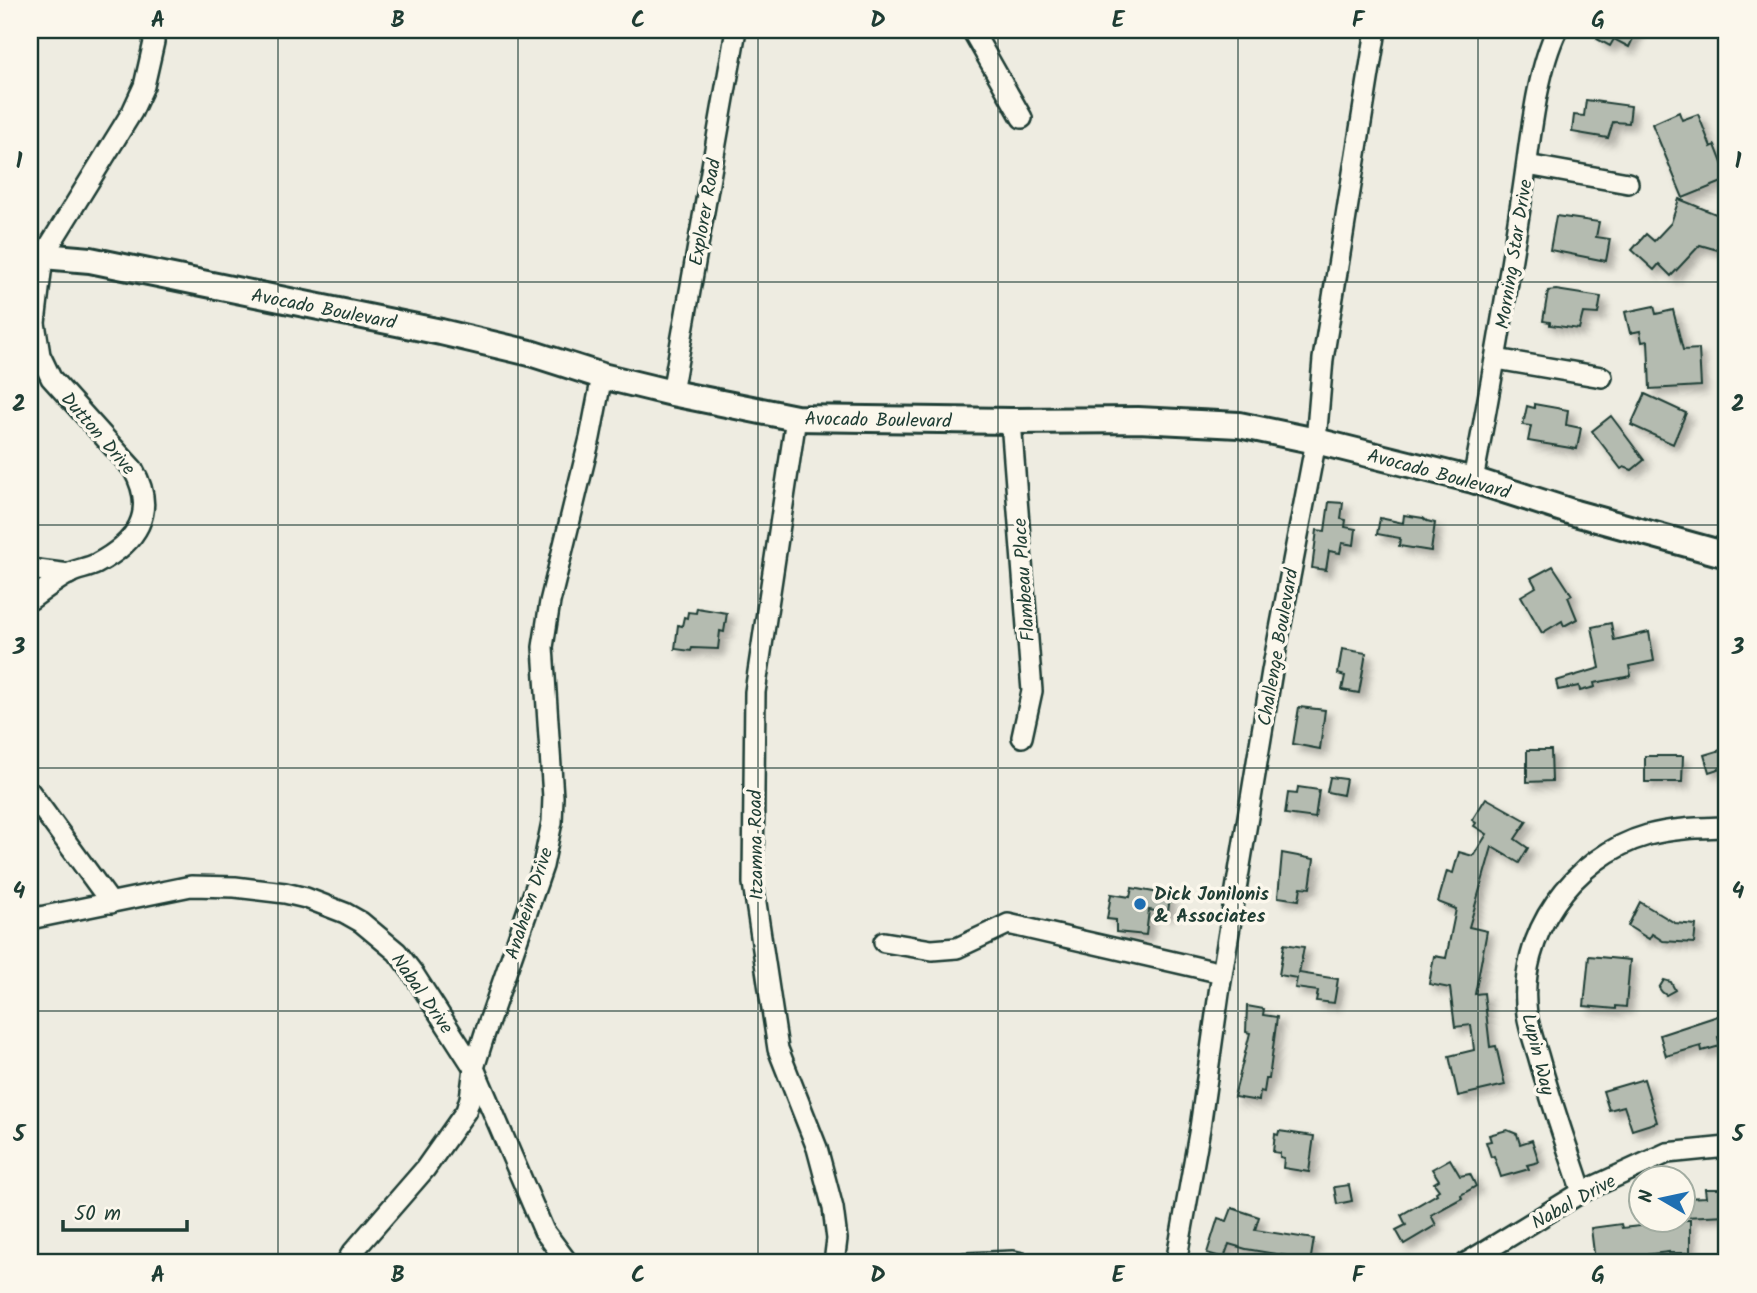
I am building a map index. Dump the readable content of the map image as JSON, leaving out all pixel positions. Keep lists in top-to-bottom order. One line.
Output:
{"streets":{"main road":["Avocado Boulevard"],"street":["Explorer Road","Morning Star Drive","Dutton Drive","Flambeau Place","Challenge Boulevard","Itzamna Road","Anaheim Drive","Nabal Drive","Lupin Way"]},"crossings":[["Explorer Road","Avocado Boulevard"],["Morning Star Drive","Avocado Boulevard"],["Avocado Boulevard","Dutton Drive"],["Avocado Boulevard","Flambeau Place"],["Avocado Boulevard","Challenge Boulevard"],["Avocado Boulevard","Itzamna Road"],["Avocado Boulevard","Anaheim Drive"],["Anaheim Drive","Nabal Drive"],["Nabal Drive","Lupin Way"]],"places":["Dick Jonilonis & Associates"],"scale_bar":"50 m","north":"left","grid":{"columns":["A","B","C","D","E","F","G"],"rows":["1","2","3","4","5"]}}
